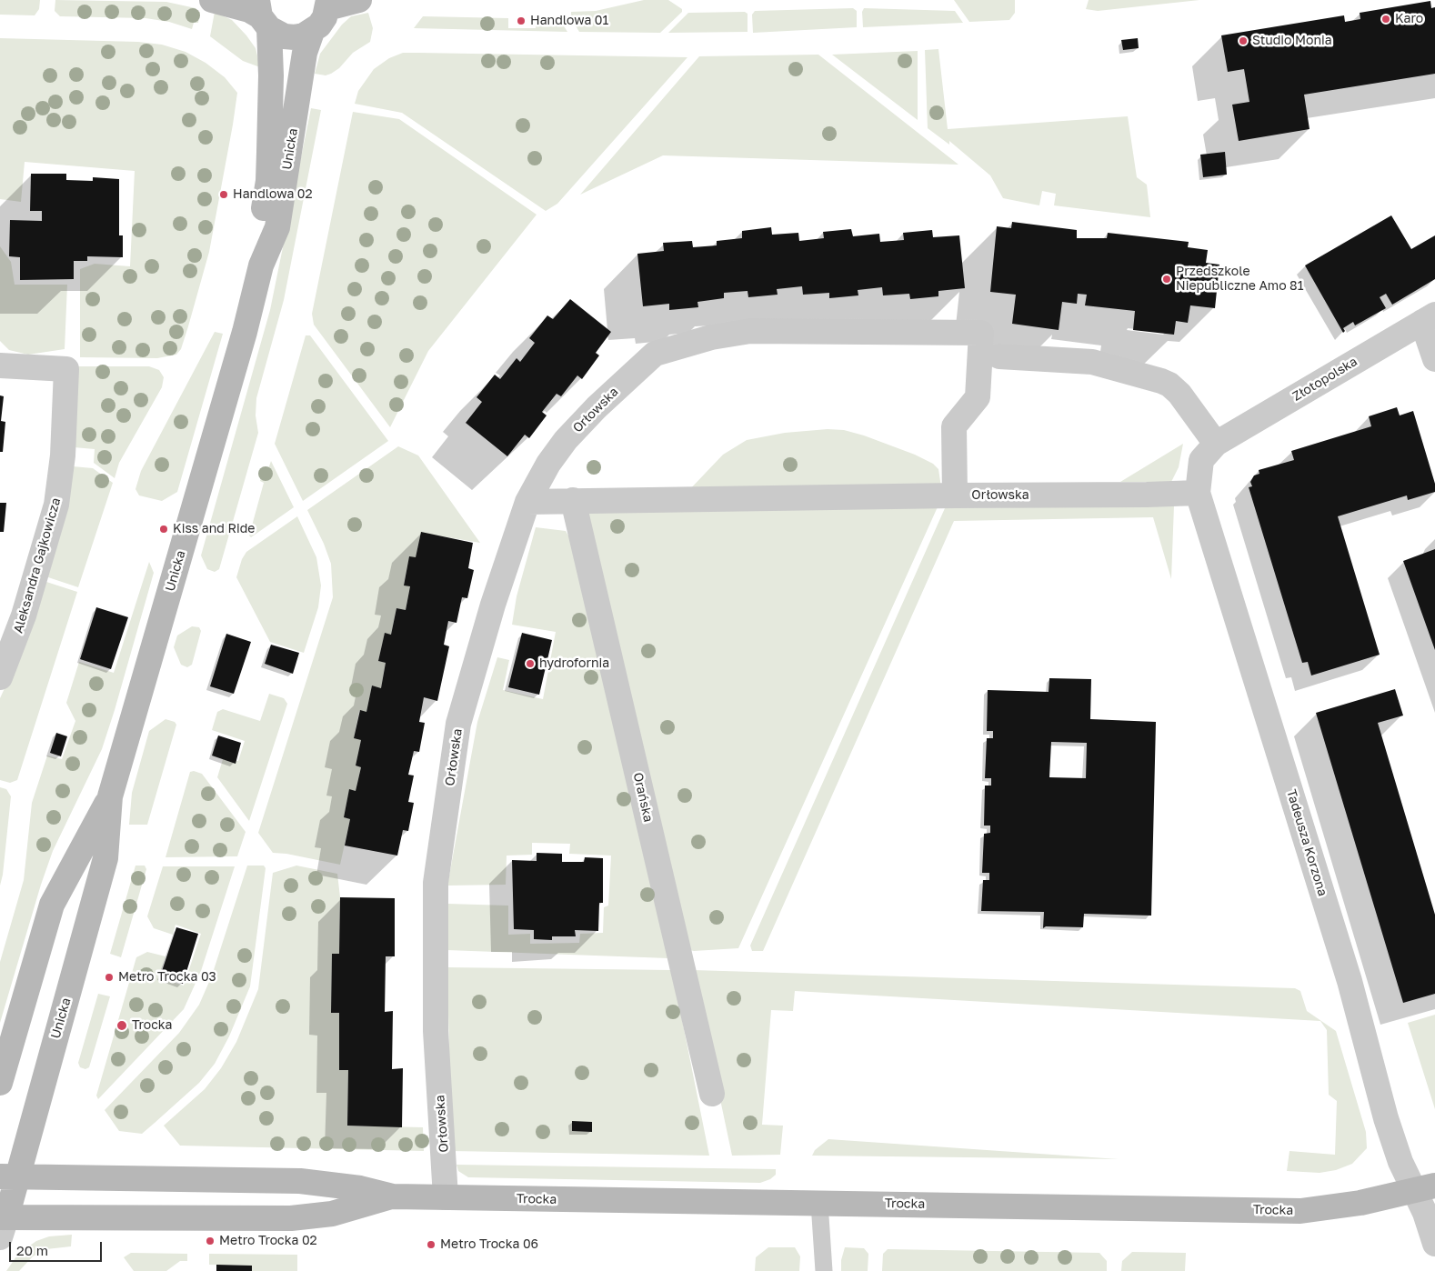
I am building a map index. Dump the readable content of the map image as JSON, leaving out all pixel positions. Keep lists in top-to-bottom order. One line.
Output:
{"streets":{"street":["Unicka","Złotopolska","Orłowska","Aleksandra Gajkowicza","Orańska","Tadeusza Korzona","Trocka"]},"crossings":[["Unicka","Trocka"],["Złotopolska","Tadeusza Korzona"],["Orłowska","Tadeusza Korzona"],["Orłowska","Trocka"],["Tadeusza Korzona","Trocka"]],"places":["Karo","Handlowa 01","Studio Monia","Handlowa 02","Przedszkole Niepubliczne Amo 81","Kiss and Ride","hydrofornia","Metro Trocka 03","Trocka","Metro Trocka 02","Metro Trocka 06"],"scale_bar":"20 m"}
